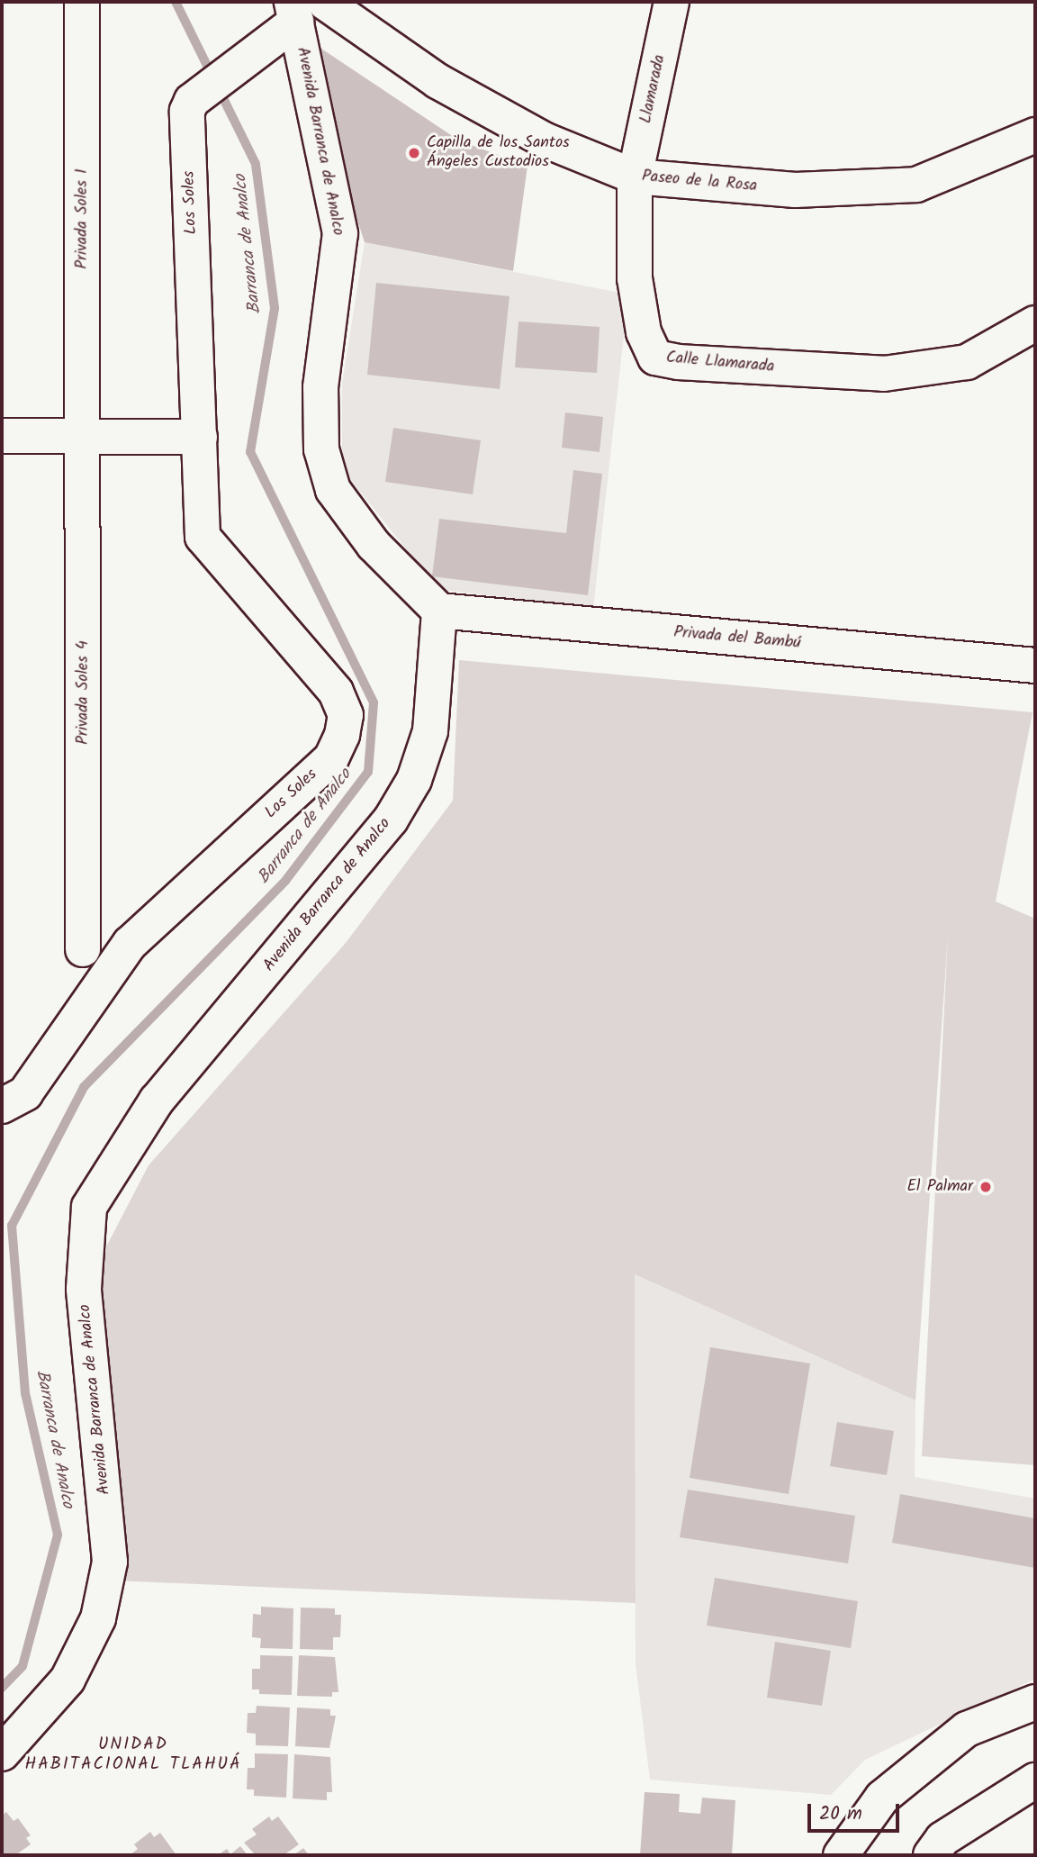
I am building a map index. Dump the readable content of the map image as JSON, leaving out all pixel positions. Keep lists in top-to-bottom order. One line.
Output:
{"streets":{"street":["Llamarada","Avenida Barranca de Analco","Paseo de la Rosa","Los Soles","Privada Soles 1","Calle Llamarada","Privada del Bambú","Privada Soles 4"]},"crossings":[["Llamarada","Paseo de la Rosa"],["Llamarada","Calle Llamarada"],["Avenida Barranca de Analco","Los Soles"],["Avenida Barranca de Analco","Privada del Bambú"],["Paseo de la Rosa","Calle Llamarada"],["Privada Soles 1","Privada Soles 4"]],"districts":["UNIDAD HABITACIONAL TLAHUÁ"],"water":["Barranca de Analco"],"places":["Capilla de los Santos Ángeles Custodios","El Palmar"],"scale_bar":"20 m"}
